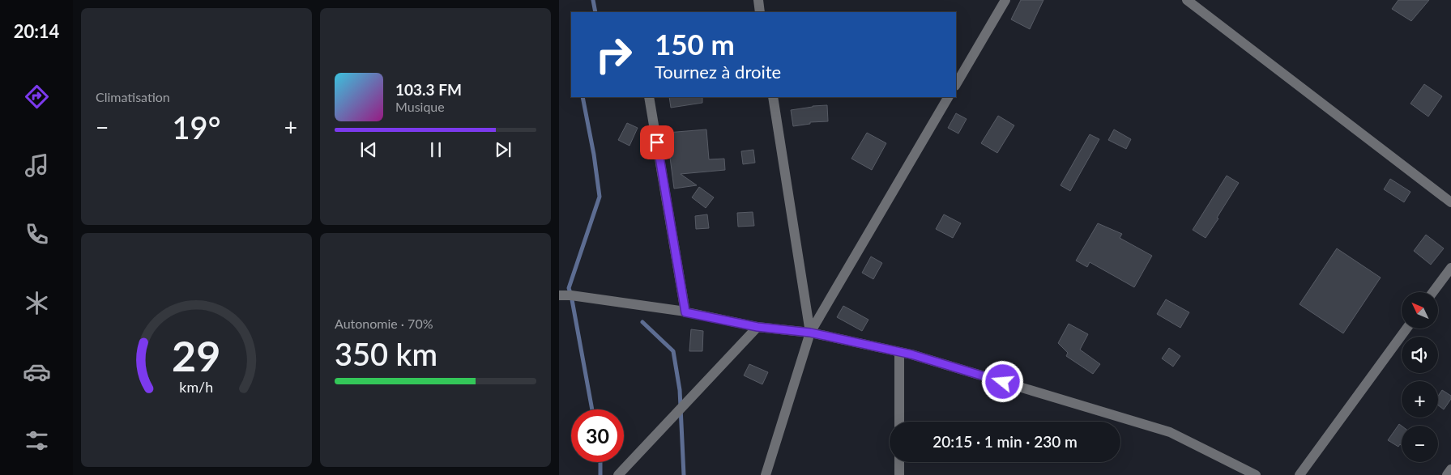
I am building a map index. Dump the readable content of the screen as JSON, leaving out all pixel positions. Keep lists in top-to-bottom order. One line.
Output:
{"north":"top left","page":{"tabs":"20:14","tile":["Climatisation",["Autonomie · 70%","350 km"]],"turn":["150 m","Tournez à droite"],"song":["103.3 FM","Musique"],"heat":["−","19°","+"],"map_buttons":["+","−"],"limit":"30","trip":"20:15 · 1 min · 230 m","gauge":["29","km/h"]}}
